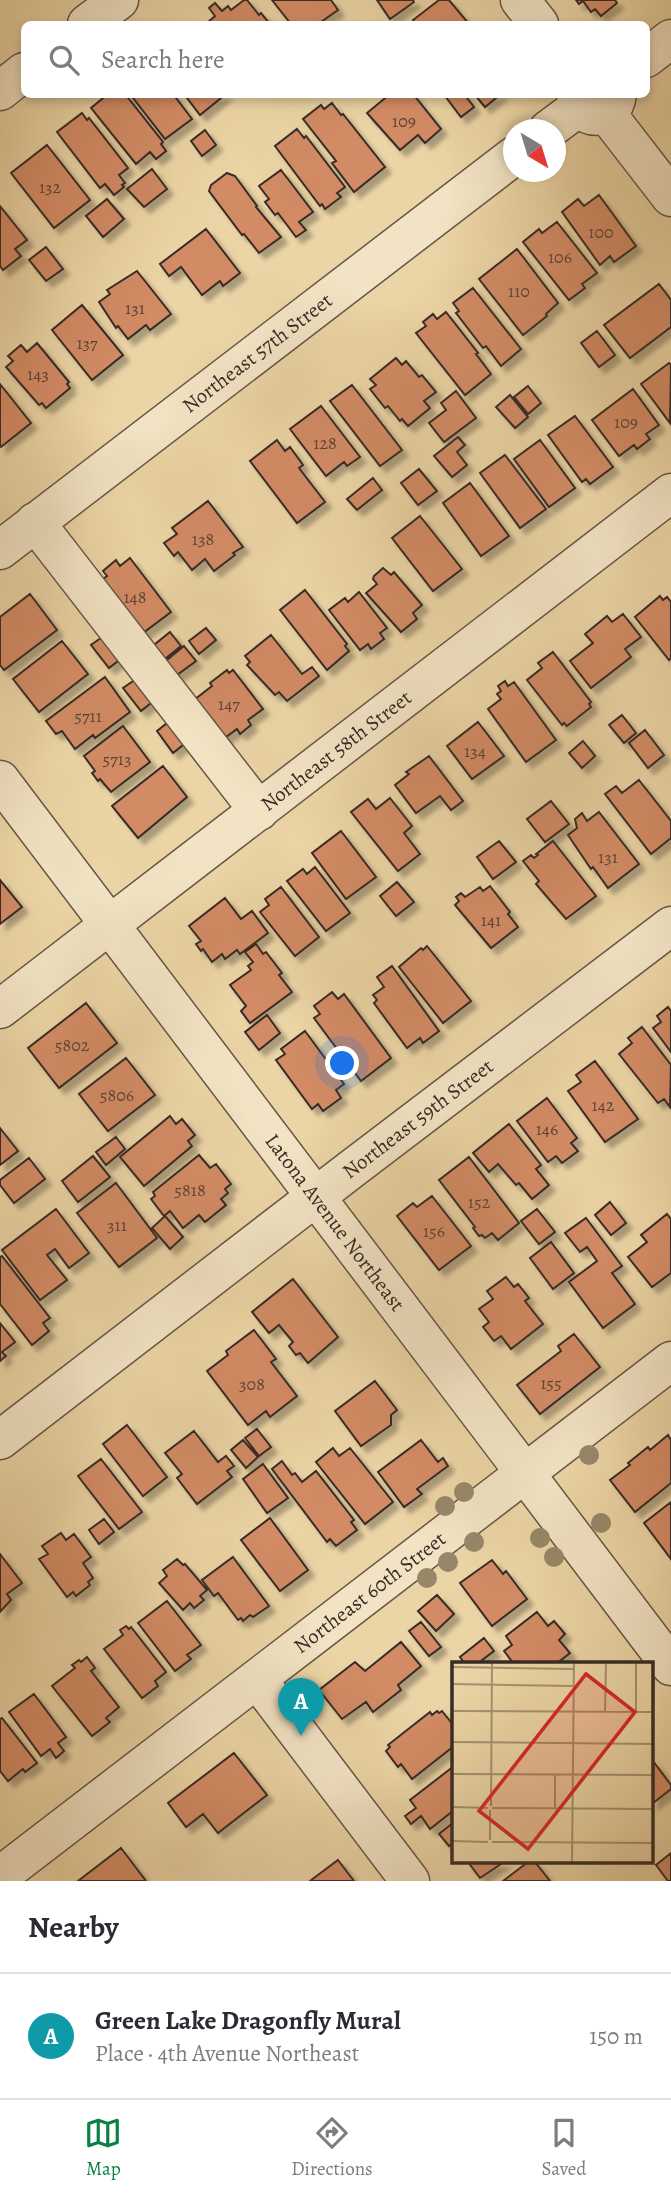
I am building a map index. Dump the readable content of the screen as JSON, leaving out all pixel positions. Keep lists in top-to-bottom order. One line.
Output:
{"streets":{"street":["Northeast 57th Street","Northeast 58th Street","Northeast 59th Street","Latona Avenue Northeast","Northeast 60th Street"]},"crossings":[["Northeast 58th Street","Latona Avenue Northeast"],["Northeast 59th Street","Latona Avenue Northeast"],["Latona Avenue Northeast","Northeast 60th Street"]],"house_numbers":["109","132","100","106","110","131","137","143","109","128","138","148","147","5711","134","5713","131","141","5802","5806","142","146","5818","152","311","156","155","308"],"north":"bottom right","page":{"search":"Search here","pins":"A","heading":"Nearby","list":[{"mark":"A","name":"Green Lake Dragonfly Mural","note":"Place · 4th Avenue Northeast","value":"150 m"}],"nav":["Map","Directions","Saved"]}}
